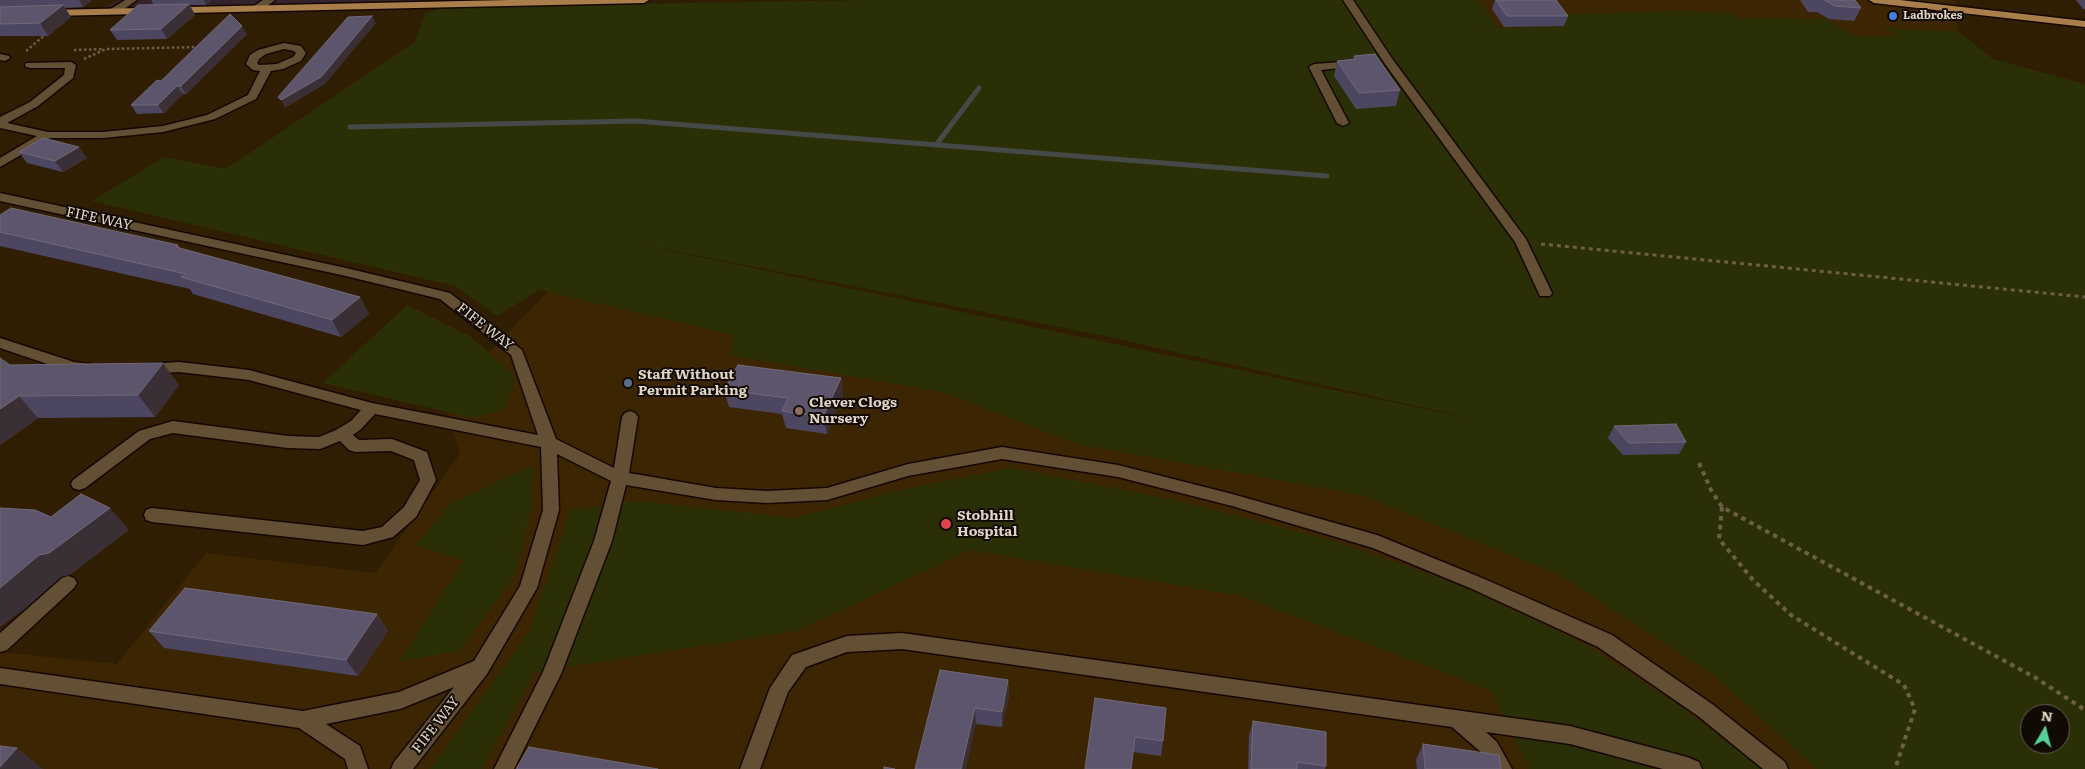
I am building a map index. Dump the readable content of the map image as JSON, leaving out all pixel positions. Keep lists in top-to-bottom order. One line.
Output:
{"streets":{"street":["FIFE WAY"]},"places":["Ladbrokes","Staff Without Permit Parking","Clever Clogs Nursery","Stobhill Hospital"],"north":"top"}
